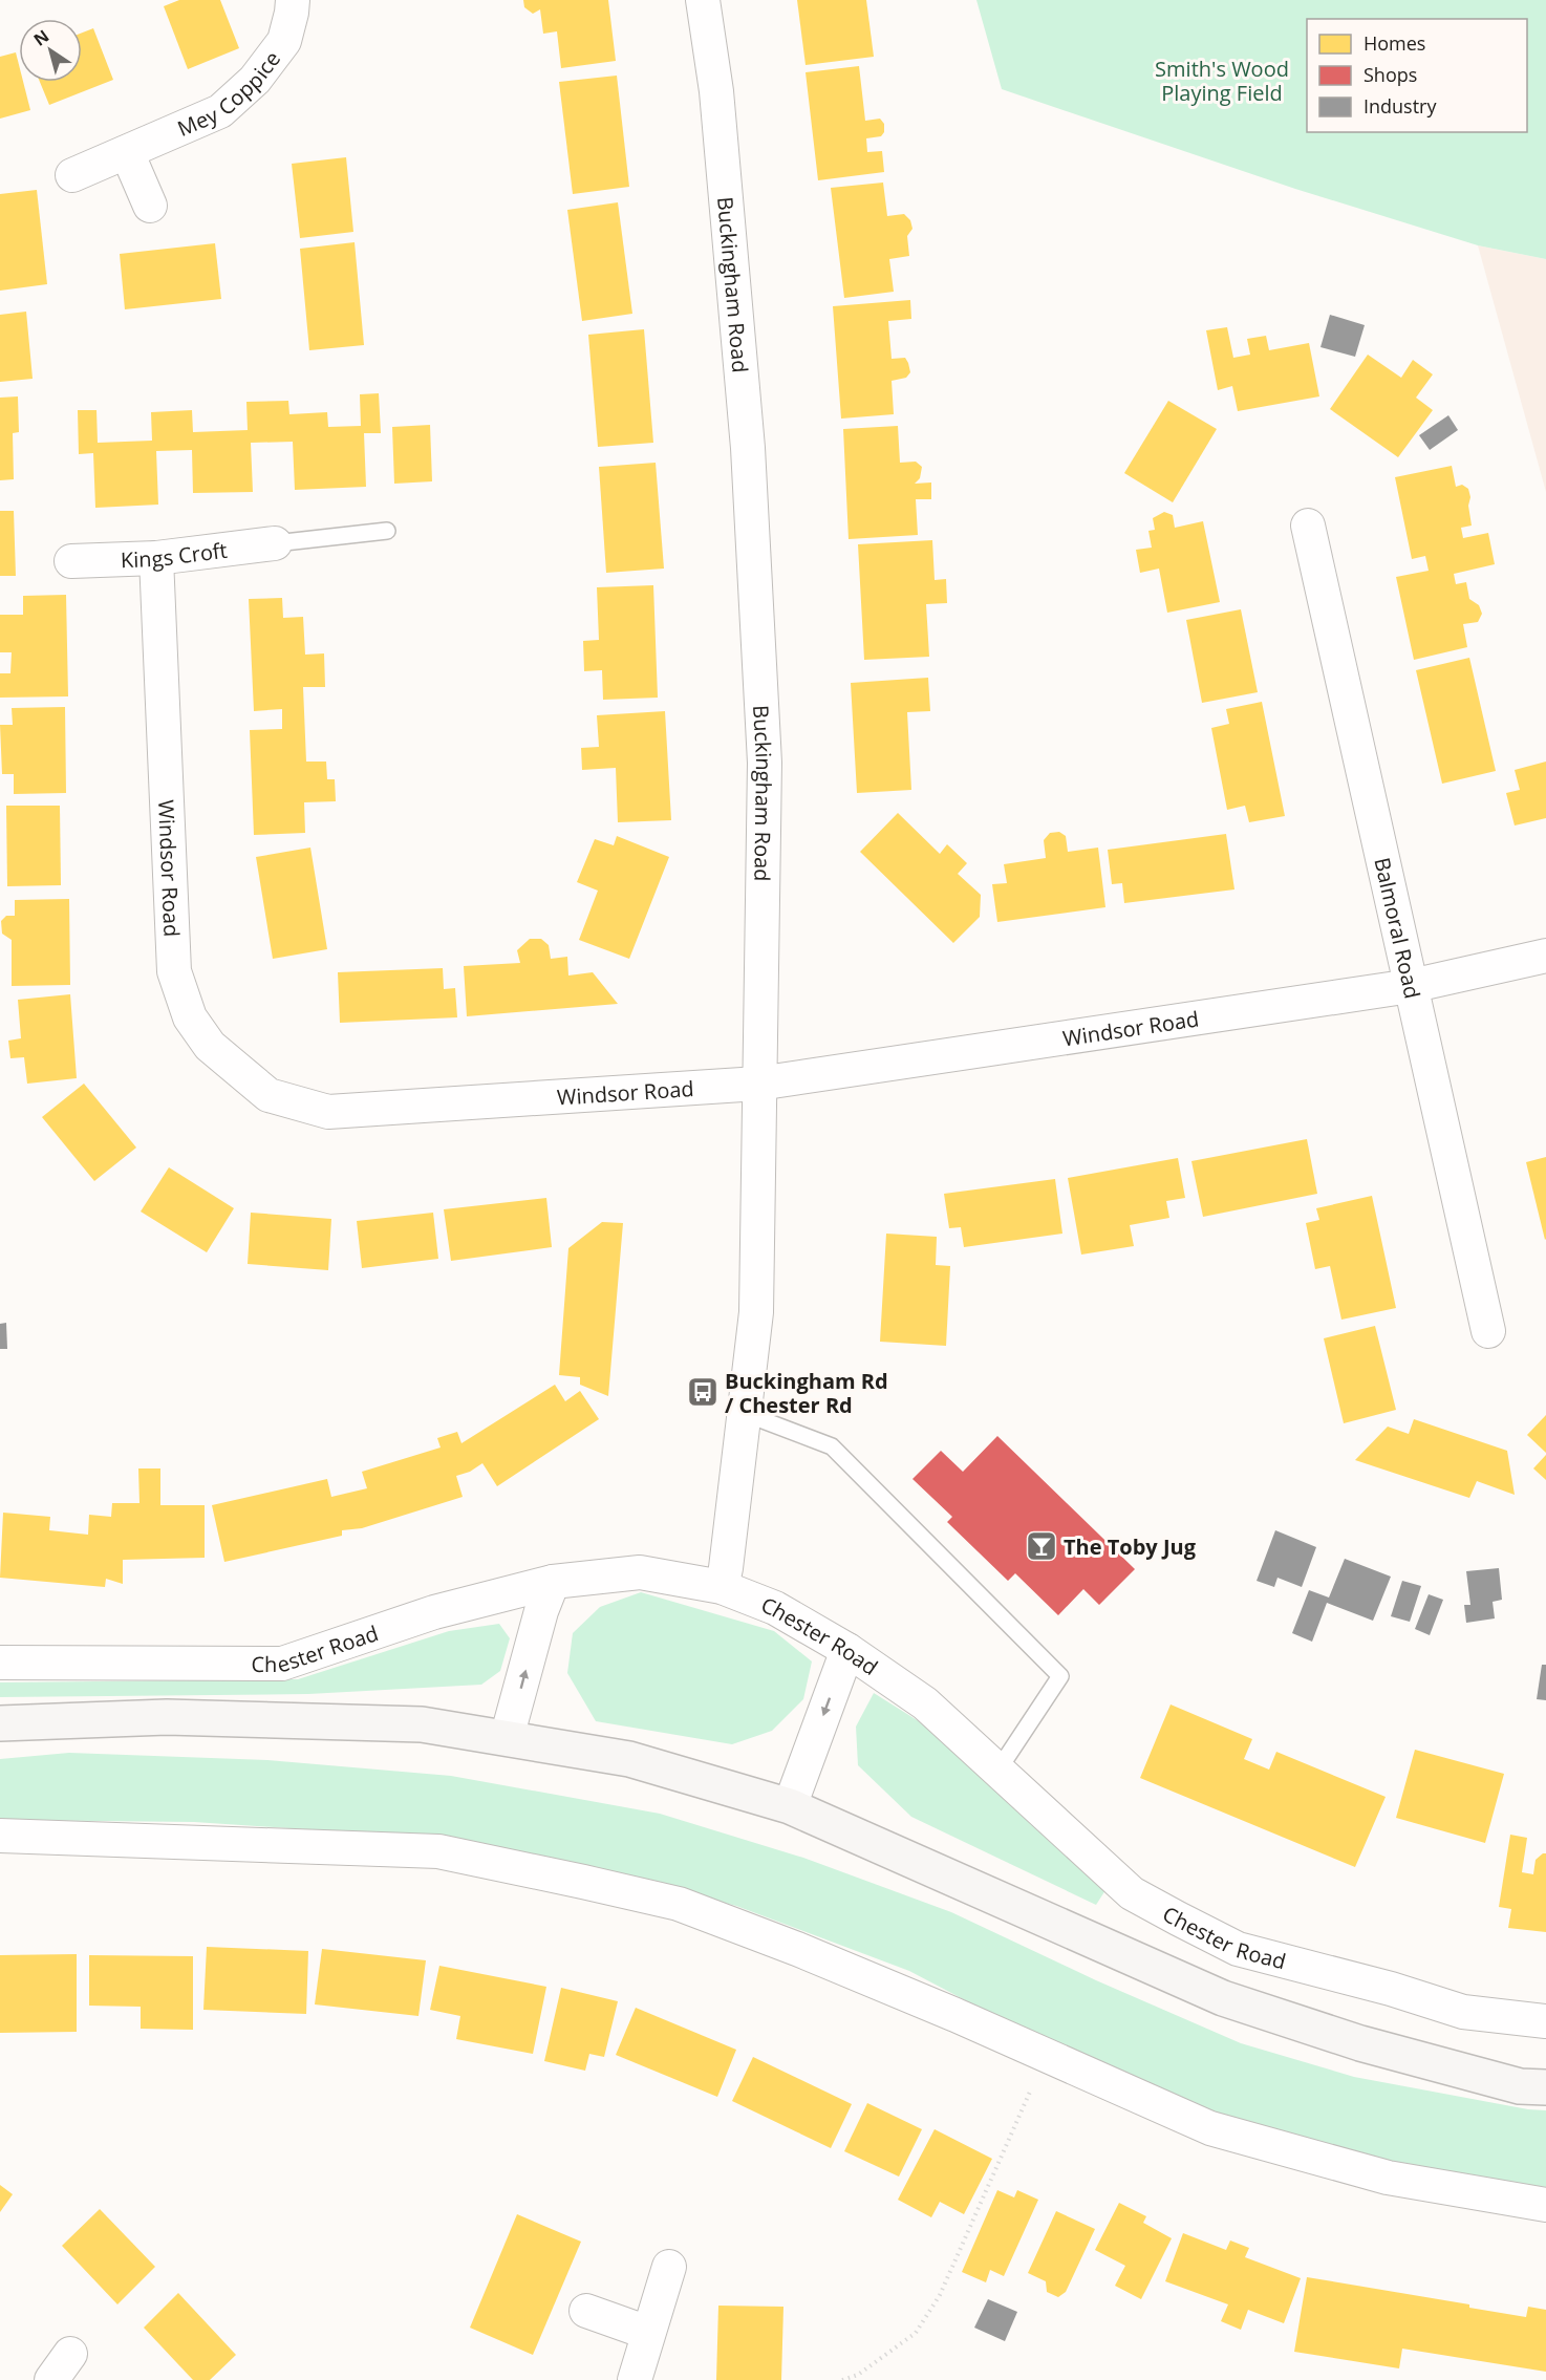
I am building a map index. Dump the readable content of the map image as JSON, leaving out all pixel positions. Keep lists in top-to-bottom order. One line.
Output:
{"streets":{"street":["Mey Coppice","Buckingham Road","Kings Croft","Windsor Road","Balmoral Road","Chester Road"]},"crossings":[["Buckingham Road","Windsor Road"],["Buckingham Road","Chester Road"],["Kings Croft","Windsor Road"],["Windsor Road","Balmoral Road"]],"parks":["Smith's Wood Playing Field"],"places":{"bus stop":["Buckingham Rd / Chester Rd"],"bar":["The Toby Jug"]},"legend":["Homes","Shops","Industry"],"north":"top left"}
